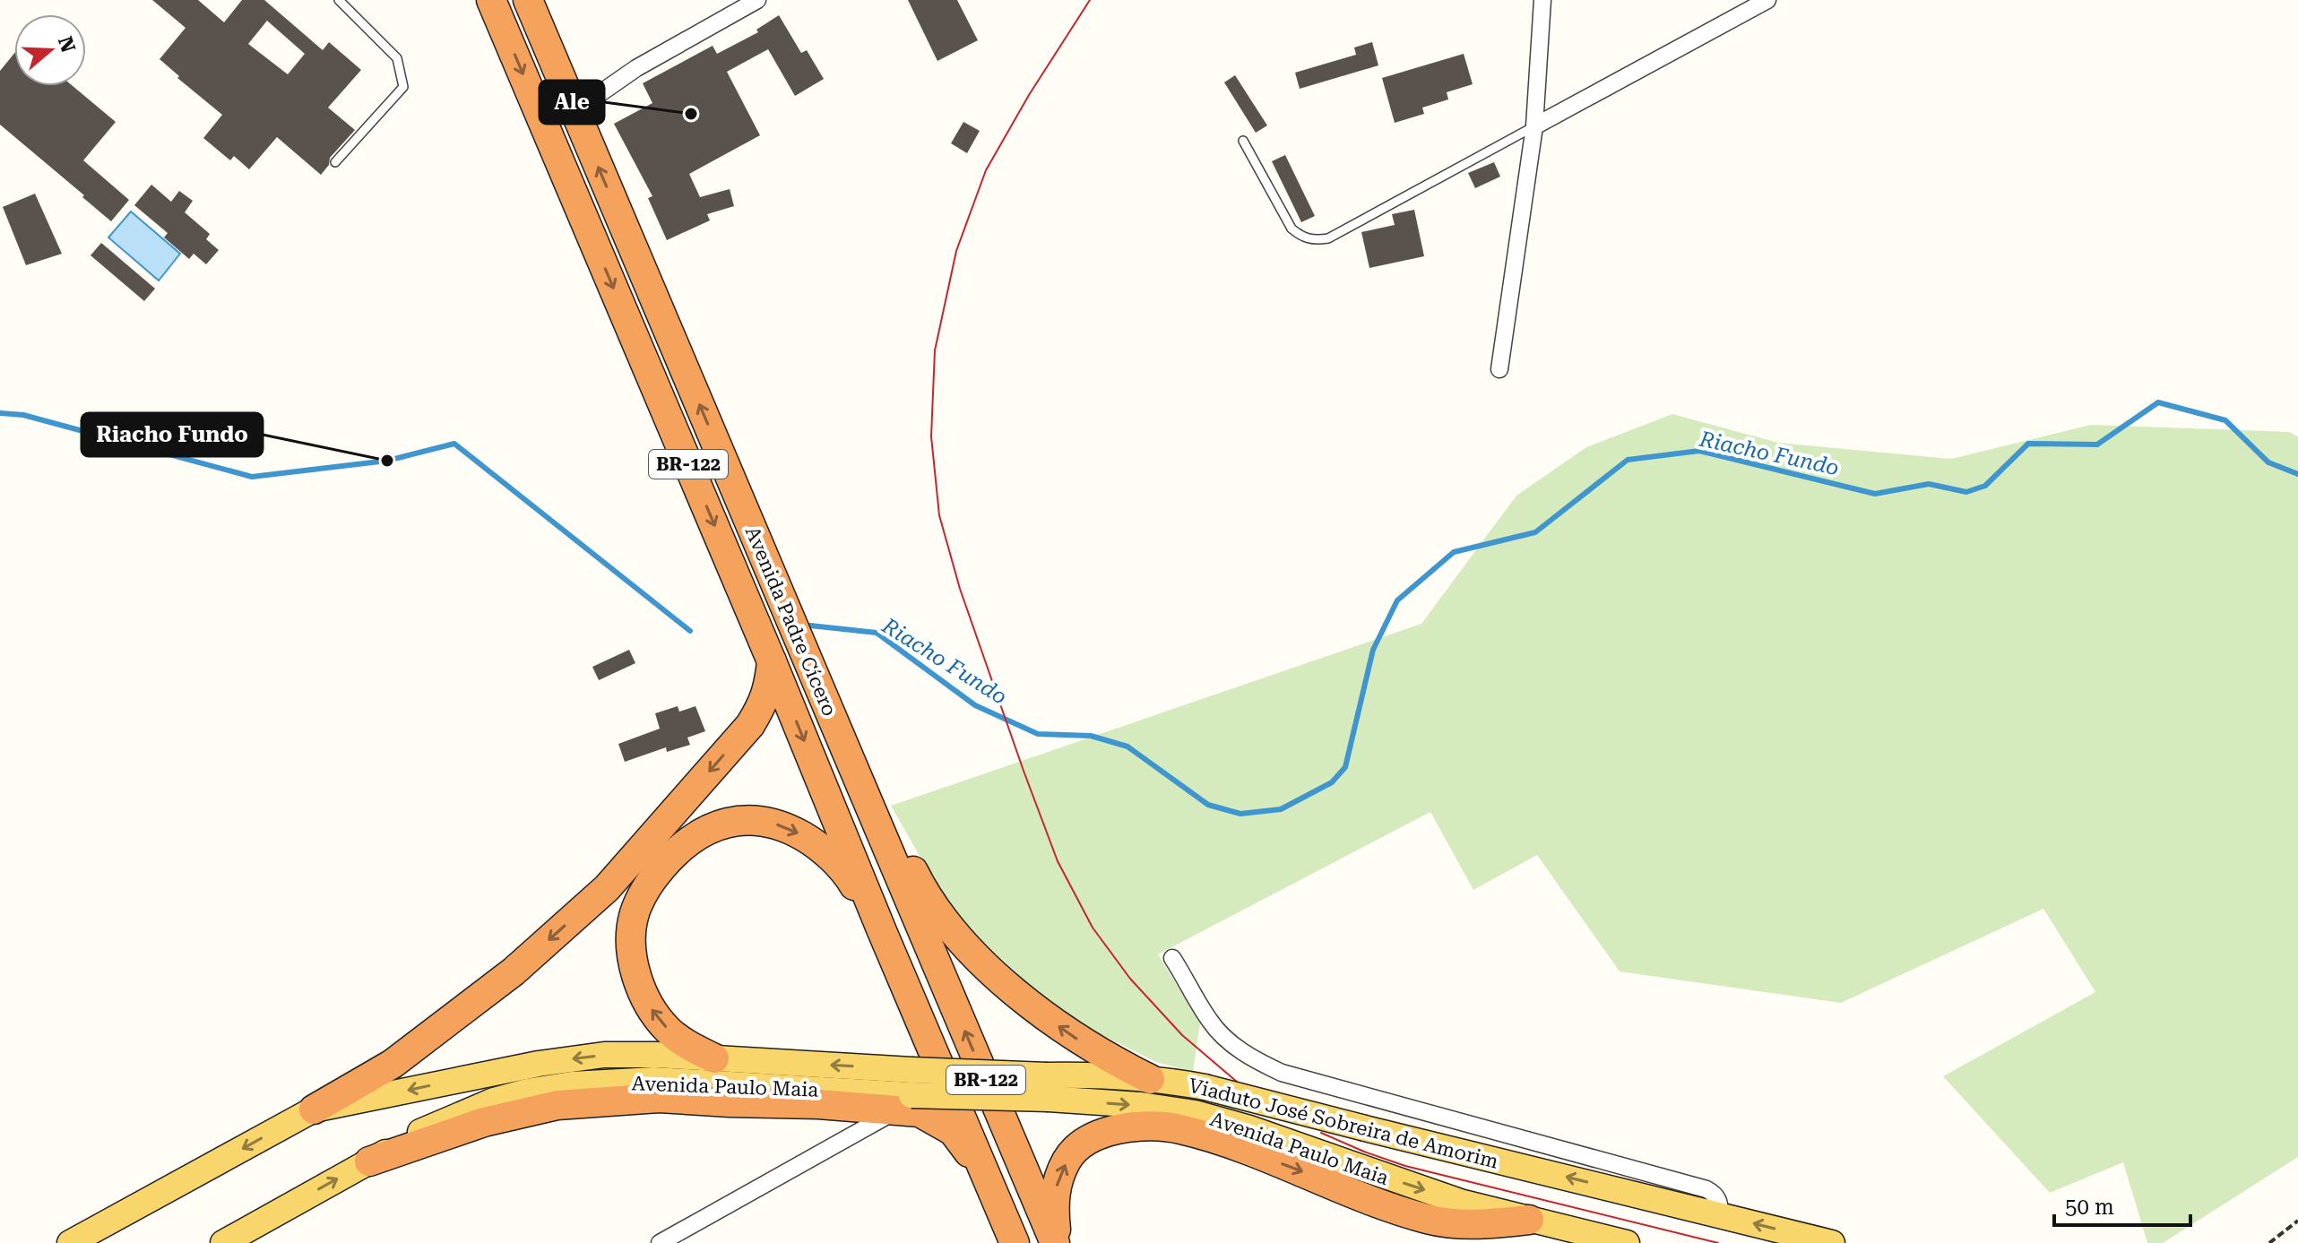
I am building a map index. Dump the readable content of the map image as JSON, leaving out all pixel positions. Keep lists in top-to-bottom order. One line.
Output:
{"streets":{"highway":["BR-122","Avenida Padre Cícero"],"main road":["Avenida Paulo Maia","Viaduto José Sobreira de Amorim"]},"crossings":[["Avenida Paulo Maia","Viaduto José Sobreira de Amorim"]],"one_way":["Avenida Paulo Maia","Viaduto José Sobreira de Amorim"],"water":["Riacho Fundo"],"places":["Ale","Riacho Fundo"],"scale_bar":"50 m","north":"right"}
